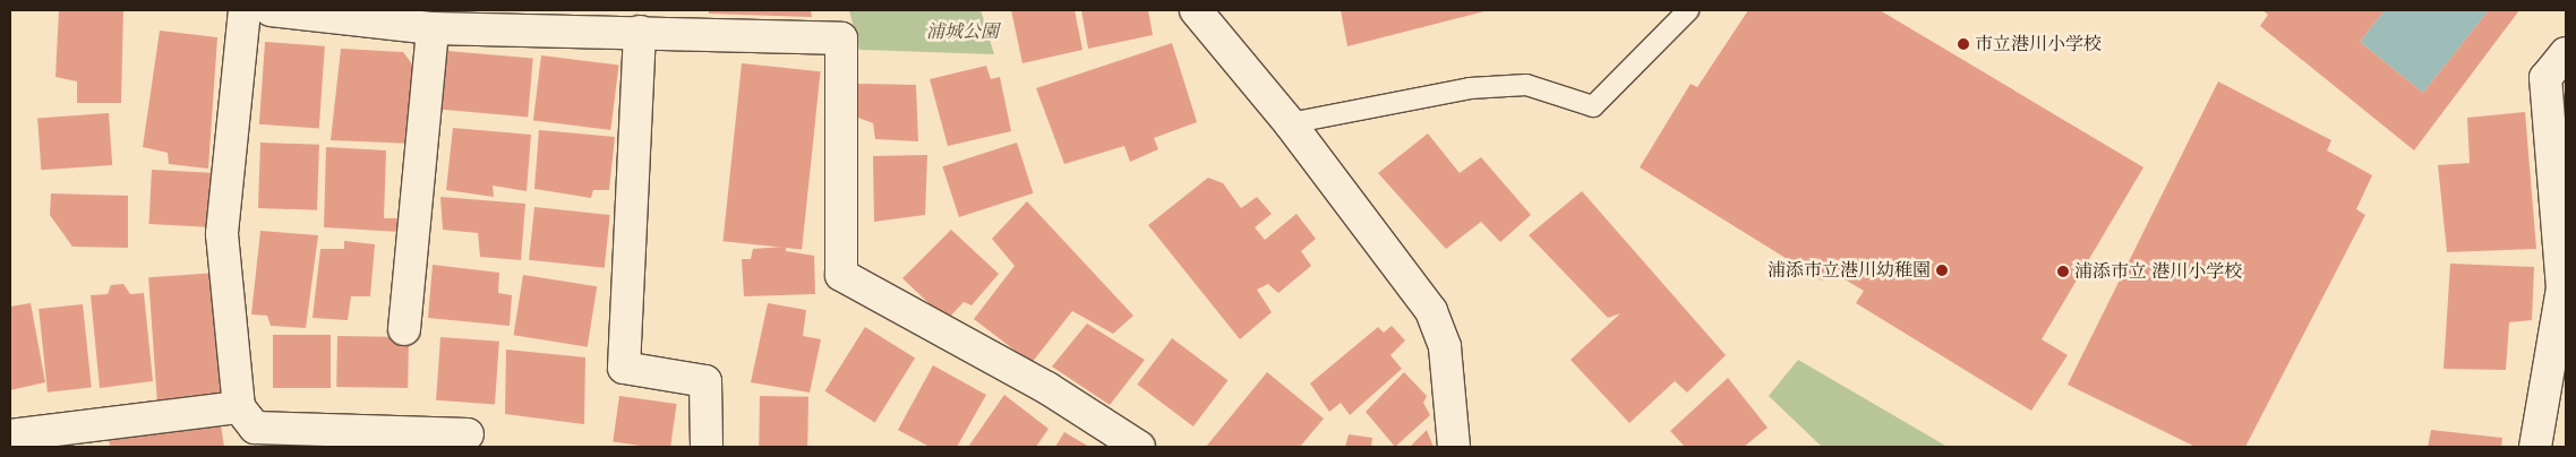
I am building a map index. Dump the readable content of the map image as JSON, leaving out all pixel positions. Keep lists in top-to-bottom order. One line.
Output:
{"parks":["浦城公園"],"places":["市立港川小学校","浦添市立港川幼稚園","浦添市立 港川小学校"]}
